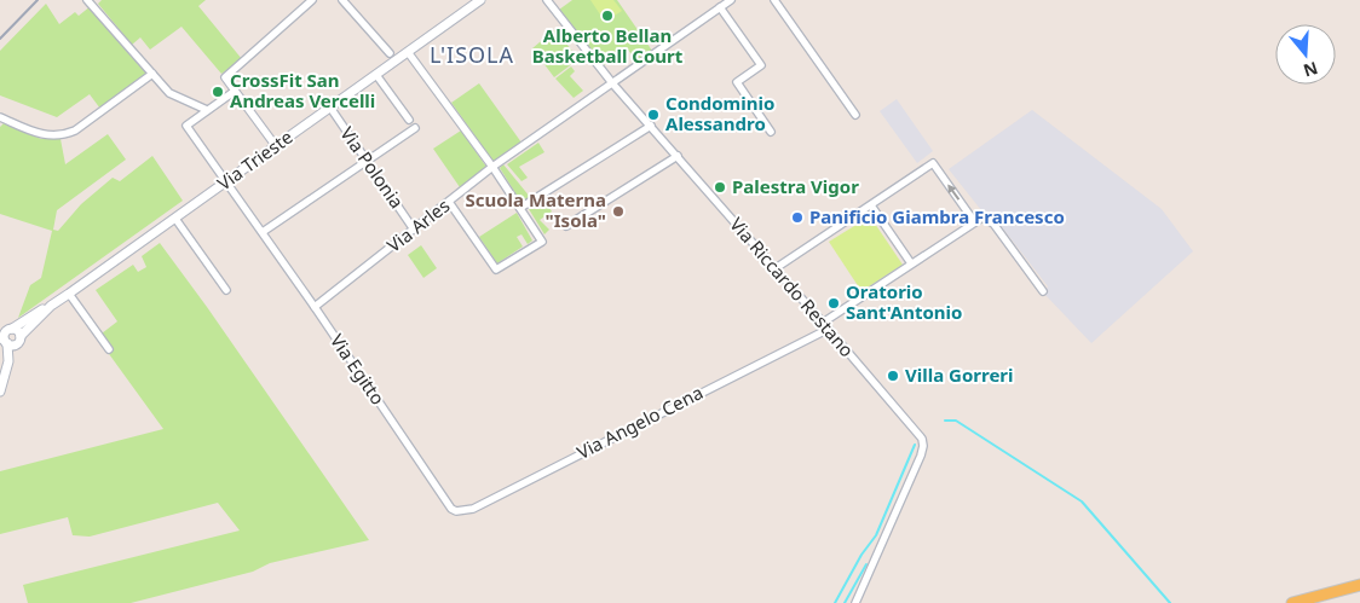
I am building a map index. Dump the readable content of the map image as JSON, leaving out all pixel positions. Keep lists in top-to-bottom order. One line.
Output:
{"streets":{"street":["Via Trieste","Via Polonia","Via Arles","Via Riccardo Restano","Via Egitto","Via Angelo Cena"]},"crossings":[["Via Trieste","Via Polonia"],["Via Trieste","Via Egitto"],["Via Polonia","Via Arles"],["Via Arles","Via Riccardo Restano"],["Via Arles","Via Egitto"],["Via Riccardo Restano","Via Angelo Cena"],["Via Egitto","Via Angelo Cena"]],"districts":["L'ISOLA"],"places":["Alberto Bellan Basketball Court","CrossFit San Andreas Vercelli","Condominio Alessandro","Palestra Vigor","Scuola Materna \"Isola\"","Panificio Giambra Francesco","Oratorio Sant'Antonio","Villa Gorreri"],"north":"bottom"}
